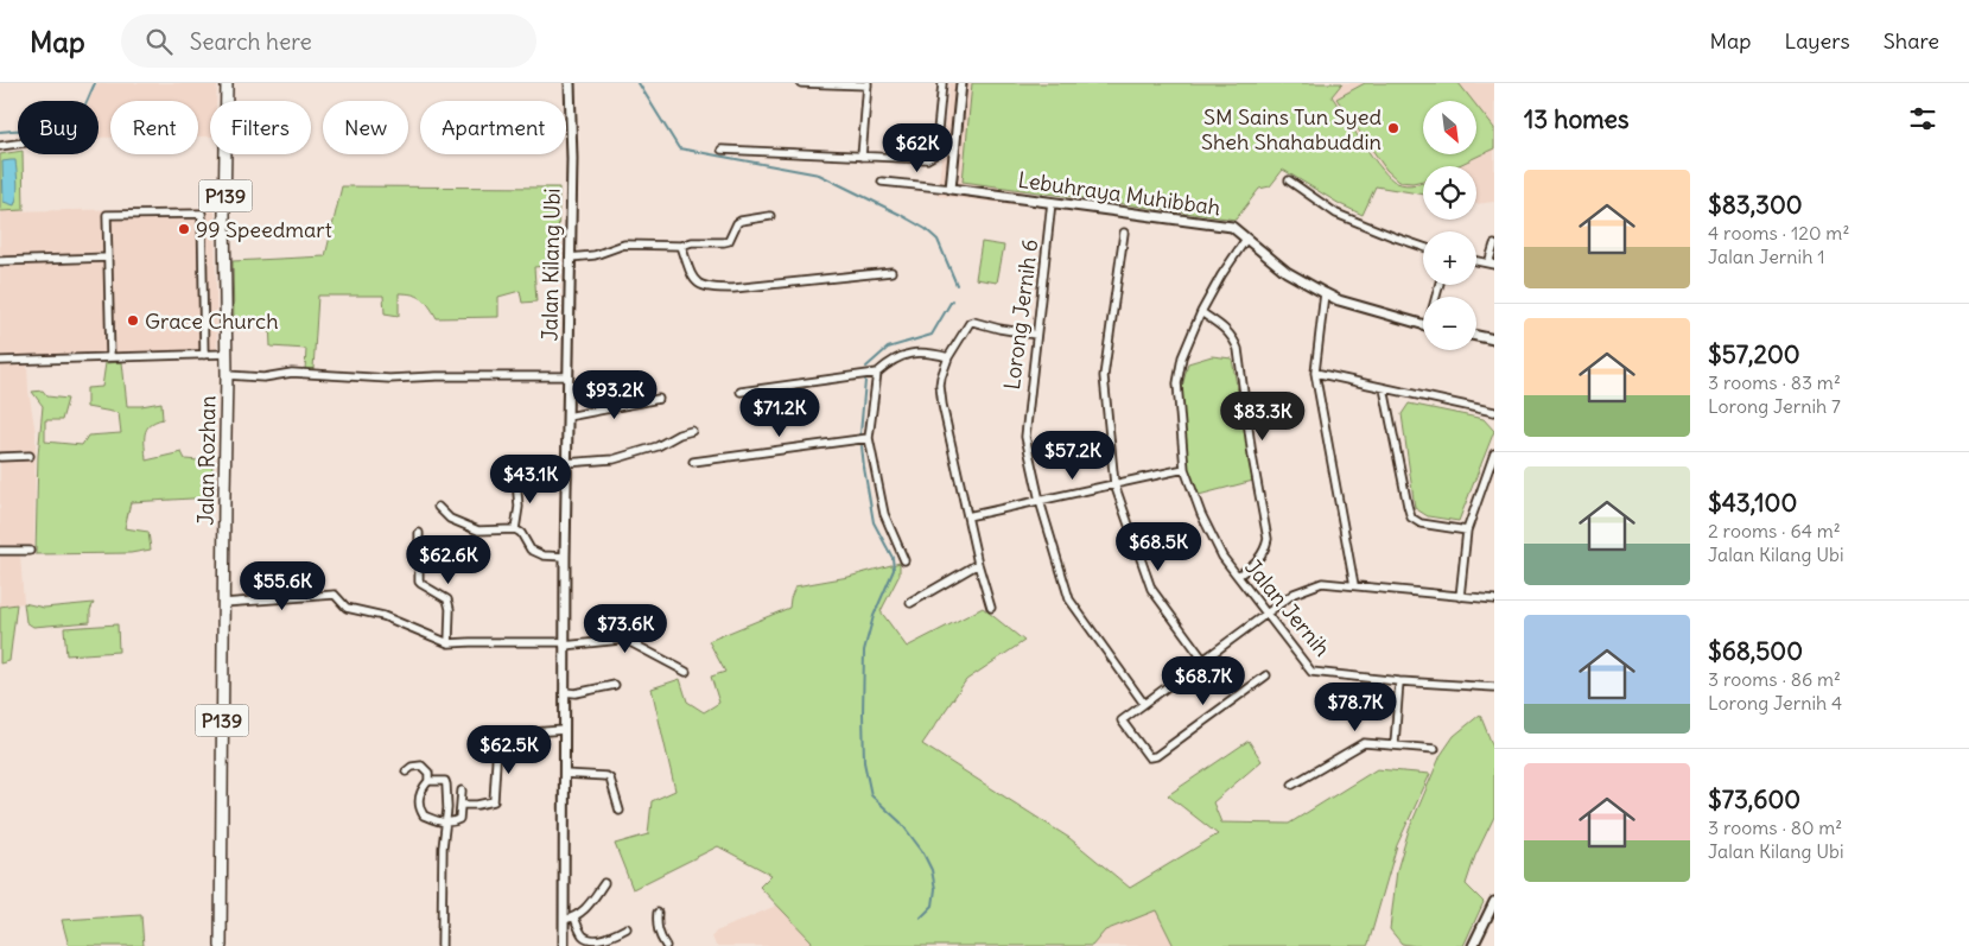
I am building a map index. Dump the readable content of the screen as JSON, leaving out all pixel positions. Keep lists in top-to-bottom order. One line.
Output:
{"streets":{"main road":["P139","Jalan Rozhan"],"street":["Lebuhraya Muhibbah","Jalan Kilang Ubi","Lorong Jernih 6","Jalan Jernih"]},"crossings":[["Lebuhraya Muhibbah","Lorong Jernih 6"],["Lebuhraya Muhibbah","Jalan Jernih"]],"places":["SM Sains Tun Syed Sheh Shahabuddin","99 Speedmart","Grace Church"],"north":"bottom right","page":{"header":"Map","search":"Search here","nav":["Map","Layers","Share"],"heading":"13 homes","map_buttons":["+","−"],"chip":["Buy","Rent","Filters","New","Apartment"],"price":["$62K","$93.2K","$71.2K","$83.3K","$57.2K","$43.1K","$68.5K","$62.6K","$55.6K","$73.6K","$68.7K","$78.7K","$62.5K"],"list":[{"name":"$83,300","note":"4 rooms · 120 m² · Jalan Jernih 1"},{"name":"$57,200","note":"3 rooms · 83 m² · Lorong Jernih 7"},{"name":"$43,100","note":"2 rooms · 64 m² · Jalan Kilang Ubi"},{"name":"$68,500","note":"3 rooms · 86 m² · Lorong Jernih 4"},{"name":"$73,600","note":"3 rooms · 80 m² · Jalan Kilang Ubi"}]}}
